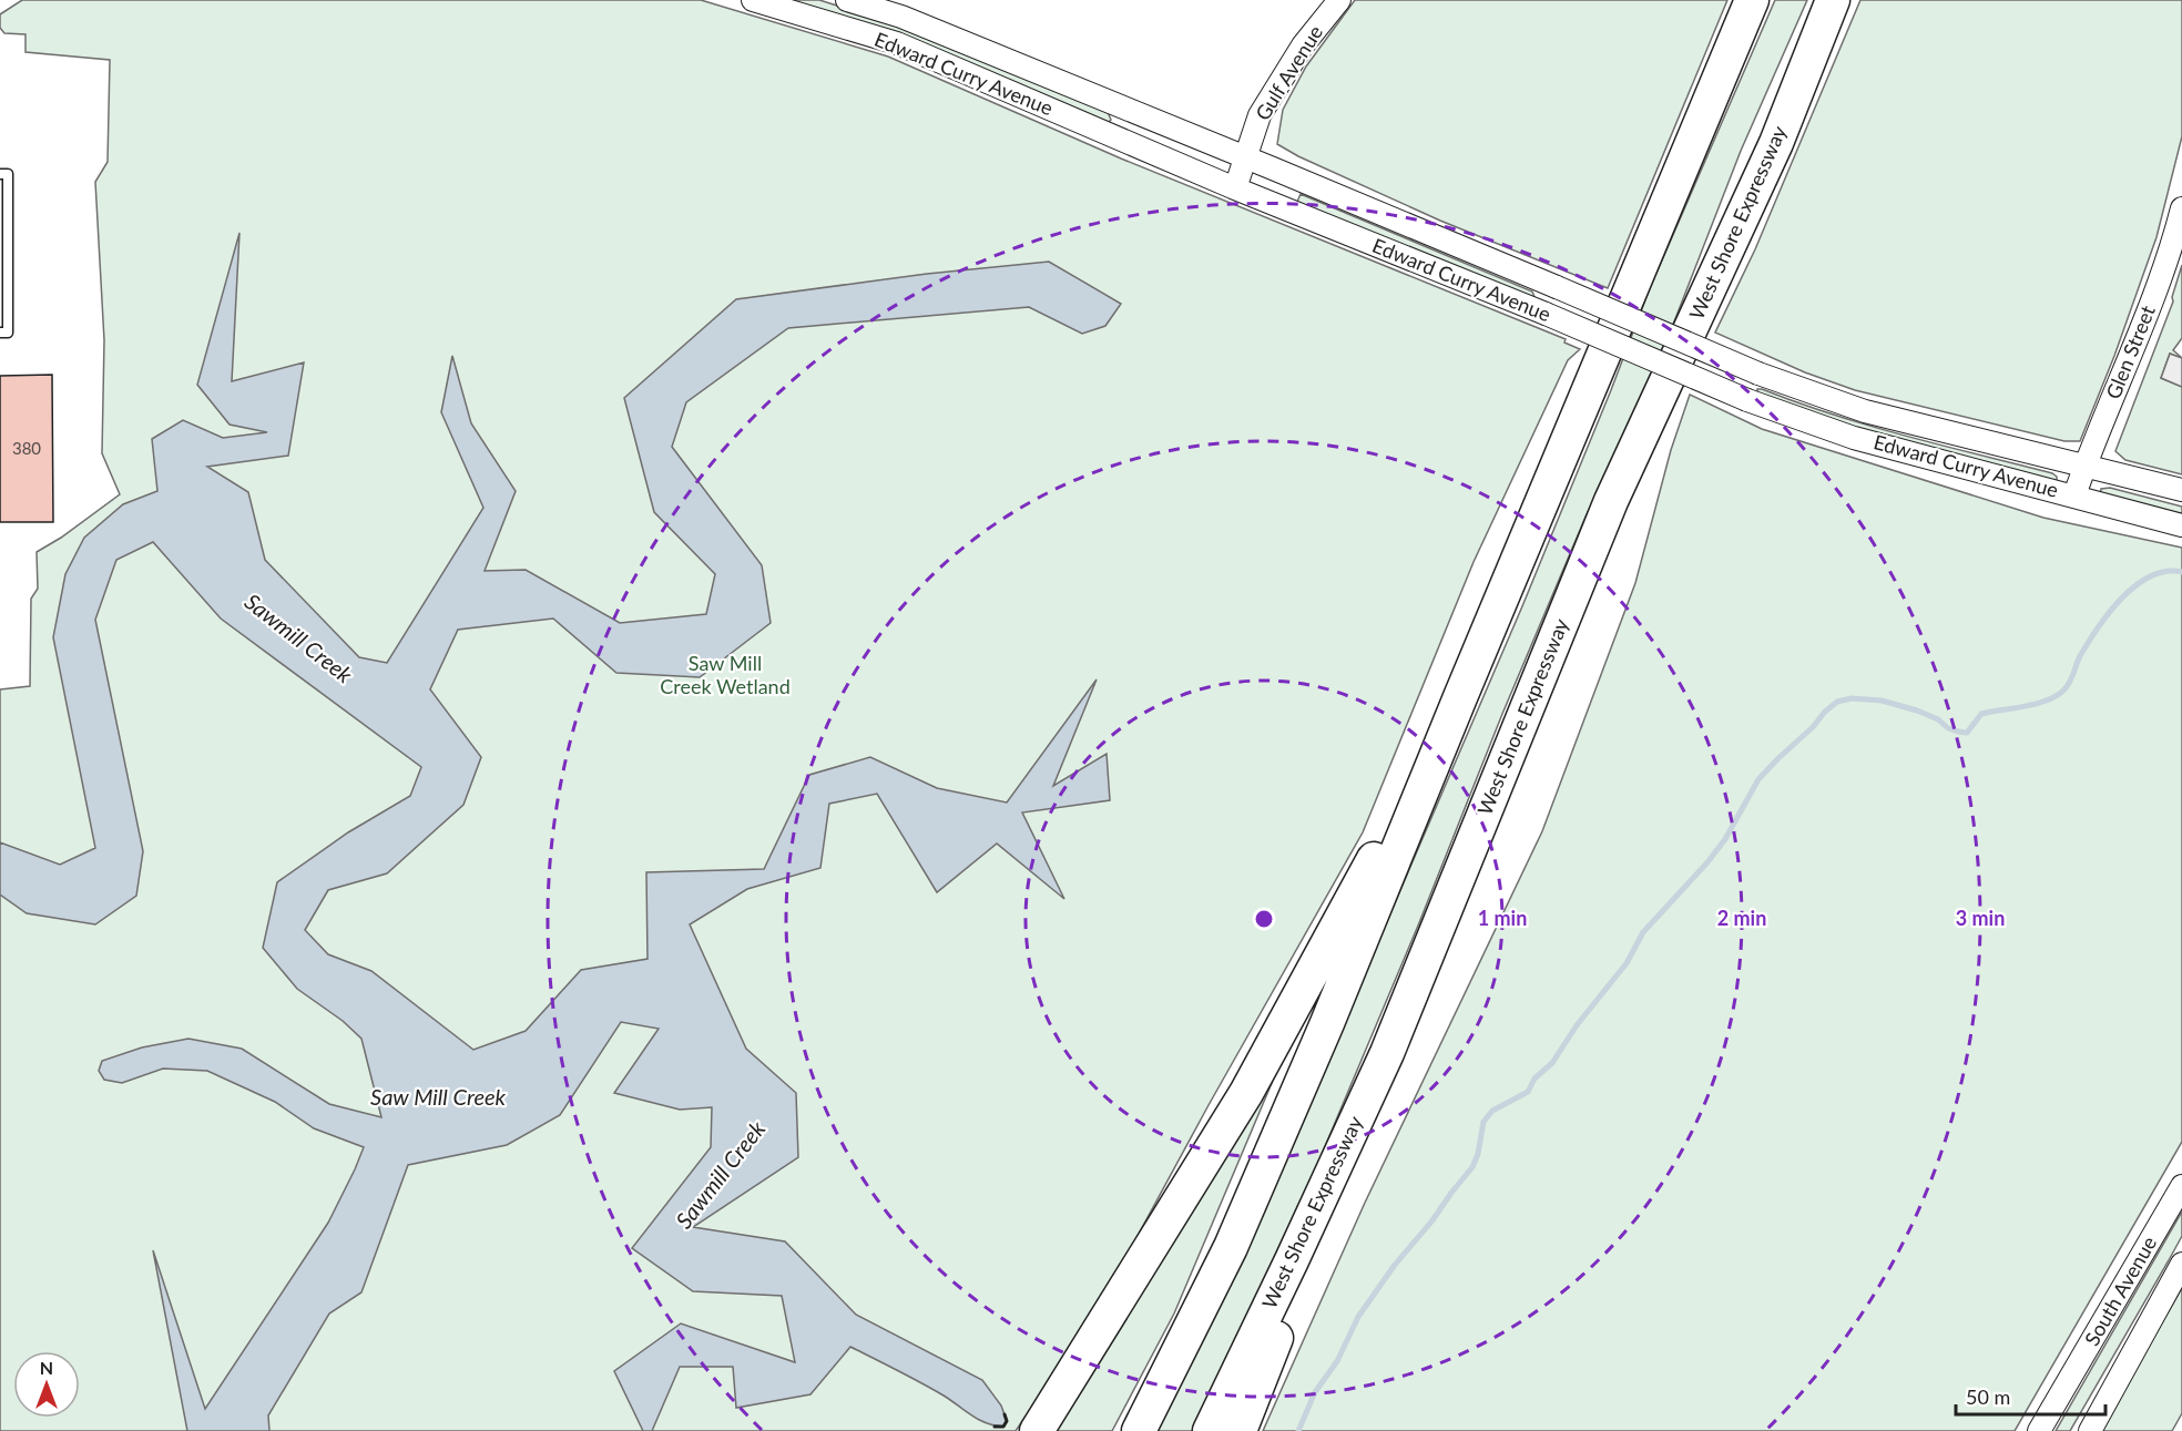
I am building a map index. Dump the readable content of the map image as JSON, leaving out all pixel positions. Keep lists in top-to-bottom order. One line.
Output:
{"streets":{"highway":["West Shore Expressway"],"street":["Gulf Avenue","Edward Curry Avenue","Glen Street","South Avenue"]},"crossings":[["Gulf Avenue","Edward Curry Avenue"],["Edward Curry Avenue","Glen Street"]],"water":["Sawmill Creek","Saw Mill Creek"],"parks":["Saw Mill Creek Wetland"],"house_numbers":["380"],"scale_bar":"50 m","north":"top","rings":["1 min","2 min","3 min"]}
